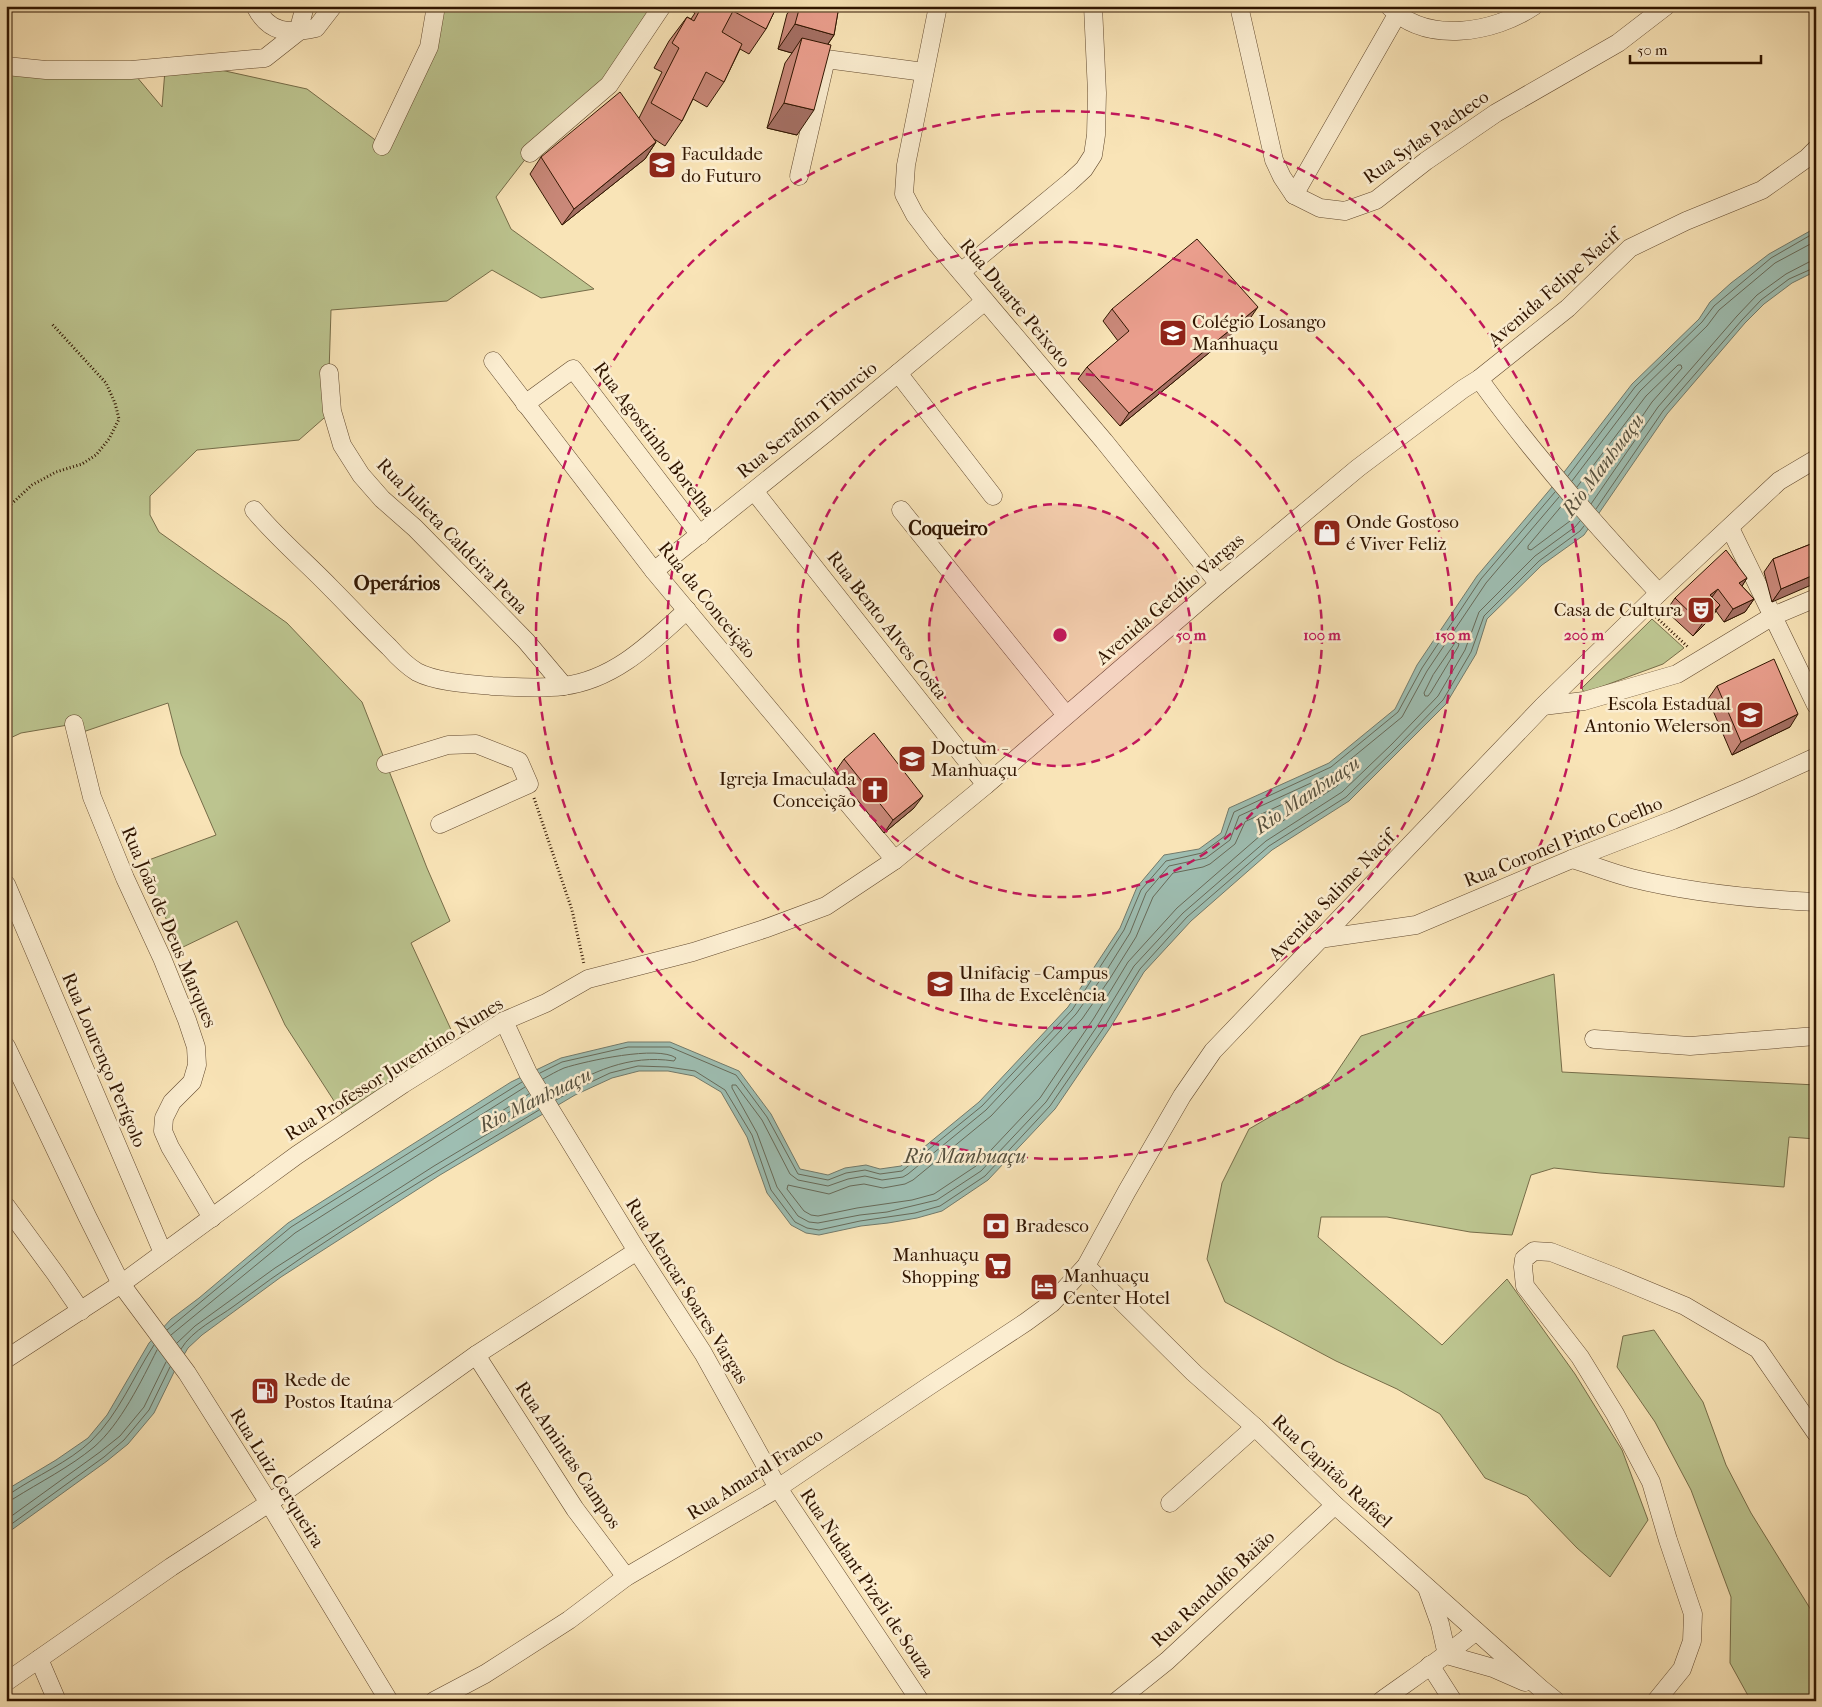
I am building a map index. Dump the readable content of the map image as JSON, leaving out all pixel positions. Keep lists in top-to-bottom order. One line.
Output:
{"streets":{"street":["Rua Sylas Pacheco","Avenida Felipe Nacif","Rua Duarte Peixoto","Rua Serafim Tiburcio","Rua Agostinho Borelha","Rua Julieta Caldeira Pena","Avenida Getúlio Vargas","Rua da Conceição","Rua Bento Alves Costa","Rua Coronel Pinto Coelho","Avenida Salime Nacif","Rua João de Deus Marques","Rua Lourenço Perígolo","Rua Professor Juventino Nunes","Rua Alencar Soares Vargas","Rua Amintas Campos","Rua Capitão Rafael","Rua Amaral Franco","Rua Luiz Cerqueira","Rua Nudant Pizeli de Souza","Rua Randolfo Baião"]},"crossings":[["Avenida Felipe Nacif","Avenida Getúlio Vargas"],["Rua Duarte Peixoto","Rua Serafim Tiburcio"],["Rua Duarte Peixoto","Avenida Getúlio Vargas"],["Rua Serafim Tiburcio","Rua Agostinho Borelha"],["Rua Serafim Tiburcio","Rua da Conceição"],["Rua Serafim Tiburcio","Rua Bento Alves Costa"],["Rua Agostinho Borelha","Rua da Conceição"],["Avenida Getúlio Vargas","Rua da Conceição"],["Avenida Getúlio Vargas","Rua Bento Alves Costa"],["Avenida Getúlio Vargas","Rua Professor Juventino Nunes"],["Rua da Conceição","Rua Professor Juventino Nunes"],["Rua Coronel Pinto Coelho","Avenida Salime Nacif"],["Avenida Salime Nacif","Rua Capitão Rafael"],["Avenida Salime Nacif","Rua Amaral Franco"],["Rua João de Deus Marques","Rua Professor Juventino Nunes"],["Rua Lourenço Perígolo","Rua Professor Juventino Nunes"],["Rua Professor Juventino Nunes","Rua Alencar Soares Vargas"],["Rua Professor Juventino Nunes","Rua Luiz Cerqueira"],["Rua Alencar Soares Vargas","Rua Amaral Franco"],["Rua Alencar Soares Vargas","Rua Nudant Pizeli de Souza"],["Rua Amintas Campos","Rua Amaral Franco"],["Rua Capitão Rafael","Rua Amaral Franco"],["Rua Capitão Rafael","Rua Randolfo Baião"],["Rua Amaral Franco","Rua Nudant Pizeli de Souza"]],"districts":["Coqueiro","Operários"],"water":["Rio Manhuaçu"],"places":{"school or university":["Faculdade do Futuro","Colégio Losango Manhuaçu","Escola Estadual Antonio Welerson","Doctum - Manhuaçu","Unifacig - Campus Ilha de Excelência"],"shop":["Onde Gostoso é Viver Feliz"],"theatre":["Casa de Cultura"],"church":["Igreja Imaculada Conceição"],"bank":["Bradesco"],"supermarket":["Manhuaçu Shopping"],"hotel":["Manhuaçu Center Hotel"],"fuel station":["Rede de Postos Itaúna"]},"scale_bar":"50 m","rings":["50 m","100 m","150 m","200 m"]}
